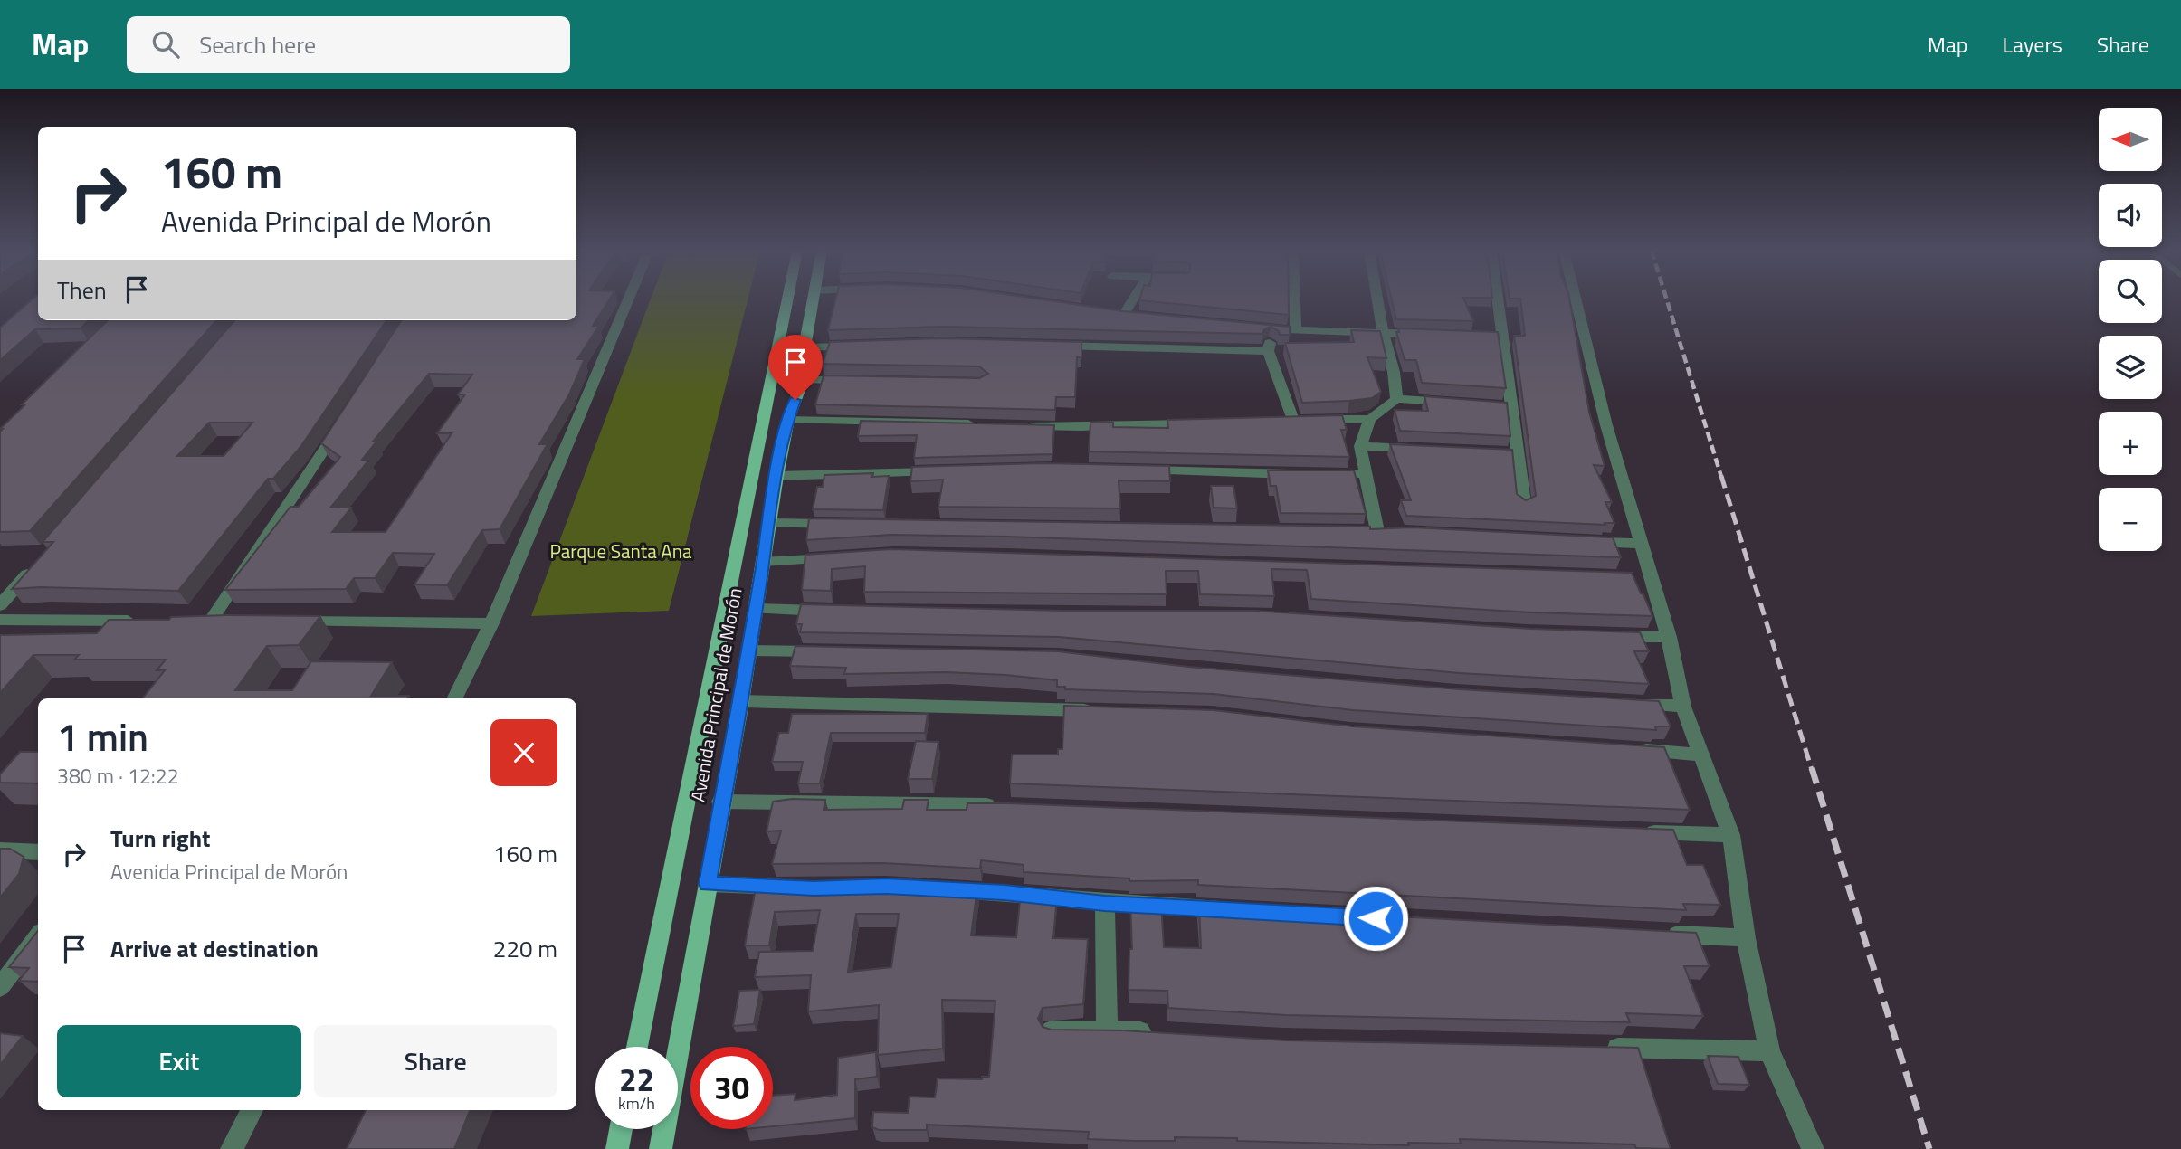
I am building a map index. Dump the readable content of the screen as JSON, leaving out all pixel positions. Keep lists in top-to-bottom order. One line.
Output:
{"streets":{"main road":["Avenida Principal de Morón"]},"parks":["Parque Santa Ana"],"north":"left","page":{"header":"Map","search":"Search here","nav":["Map","Layers","Share"],"map_buttons":["+","−"],"turn":["160 m","Avenida Principal de Morón"],"then":"Then","heading":["1 min","380 m · 12:22"],"list":[{"name":"Turn right","note":"Avenida Principal de Morón","value":"160 m"},{"name":"Arrive at destination","value":"220 m"}],"buttons":["Exit","Share"],"speed":"22 km/h","limit":"30"}}
